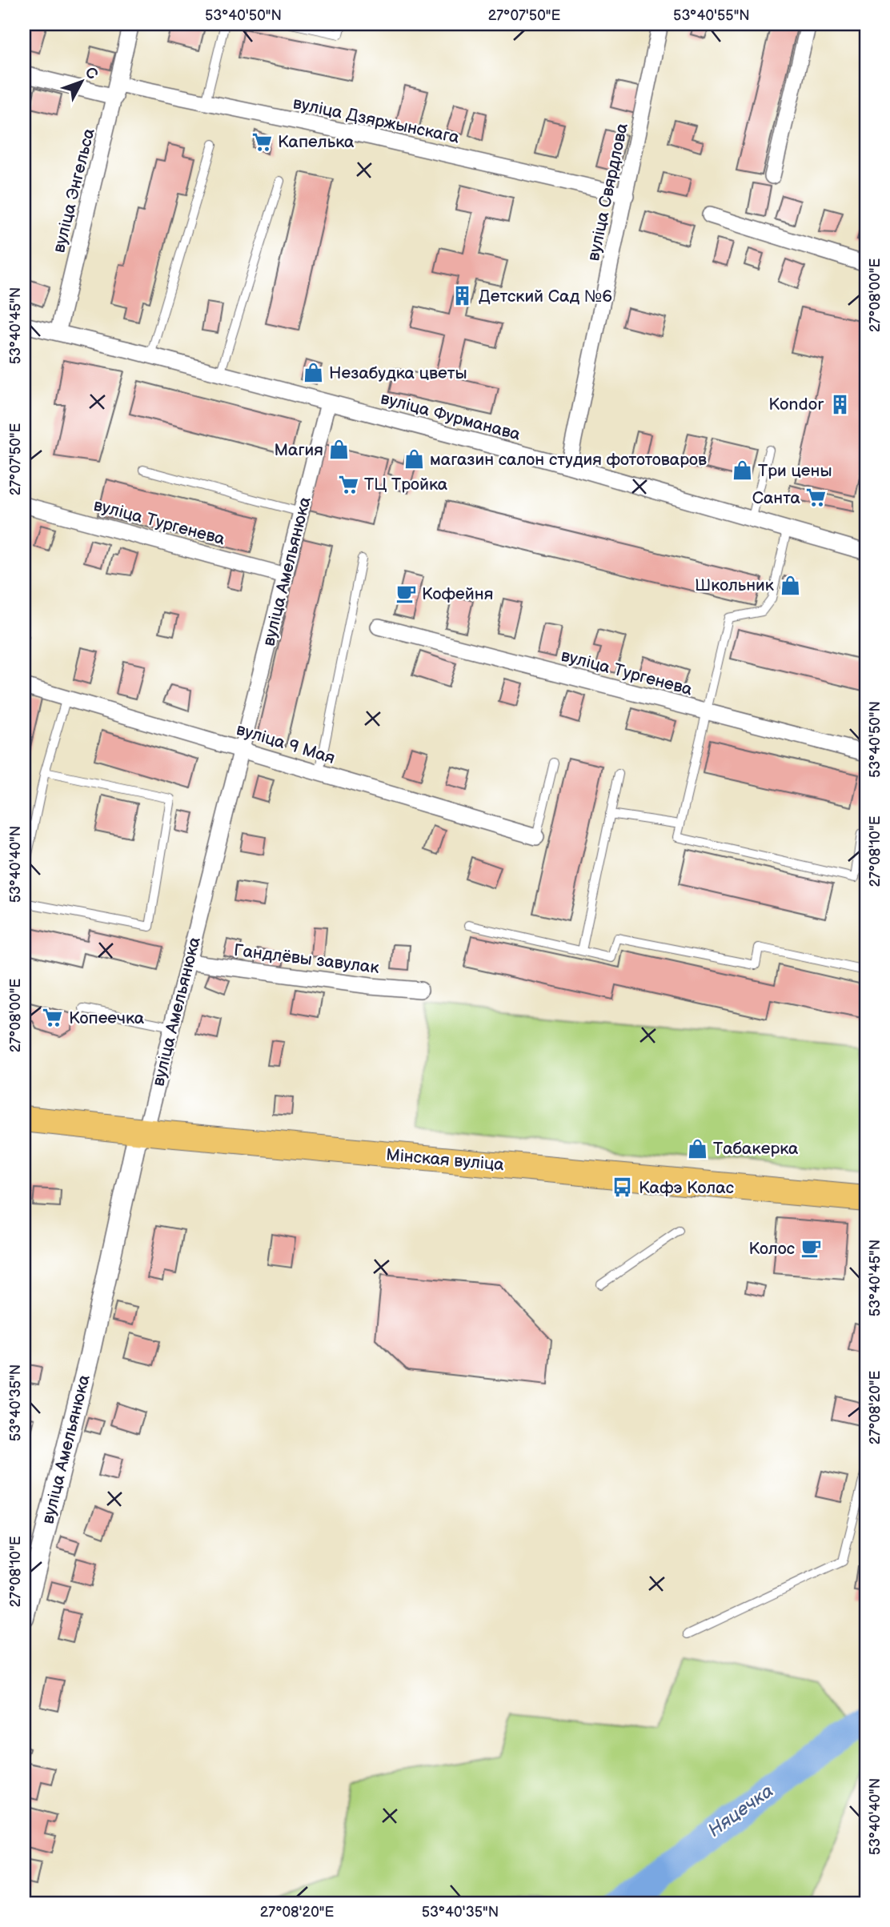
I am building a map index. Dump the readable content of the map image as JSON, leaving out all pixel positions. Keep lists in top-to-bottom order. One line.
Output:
{"streets":{"main road":["Мінская вуліца"],"street":["вуліца Дзяржынскага","вуліца Энгельса","вуліца Свярдлова","вуліца Фурманава","вуліца Тургенева","вуліца Амельянюка","вуліца 9 Мая","Гандлёвы завулак"]},"crossings":[["вуліца Дзяржынскага","вуліца Энгельса"],["вуліца Дзяржынскага","вуліца Свярдлова"],["вуліца Энгельса","вуліца Фурманава"],["вуліца Свярдлова","вуліца Фурманава"],["вуліца Фурманава","вуліца Амельянюка"],["вуліца Тургенева","вуліца Амельянюка"],["вуліца Амельянюка","вуліца 9 Мая"],["вуліца Амельянюка","Гандлёвы завулак"],["вуліца Амельянюка","Мінская вуліца"]],"water":["Няцечка"],"places":{"supermarket":["Капелька","ТЦ Тройка","Санта","Копеечка"],"building":["Детский Сад №6","Kondor"],"shop":["Незабудка цветы","Магия","магазин салон студия фототоваров","Три цены","Школьник","Табакерка"],"cafe":["Кофейня","Колос"],"bus stop":["Кафэ Колас"]},"north":"top right","coordinates":["53°40'50\"N","27°07'50\"E","53°40'55\"N","27°08'00\"E","53°40'45\"N","27°08'10\"E","53°40'40\"N","53°40'35\"N","27°08'20\"E"]}
